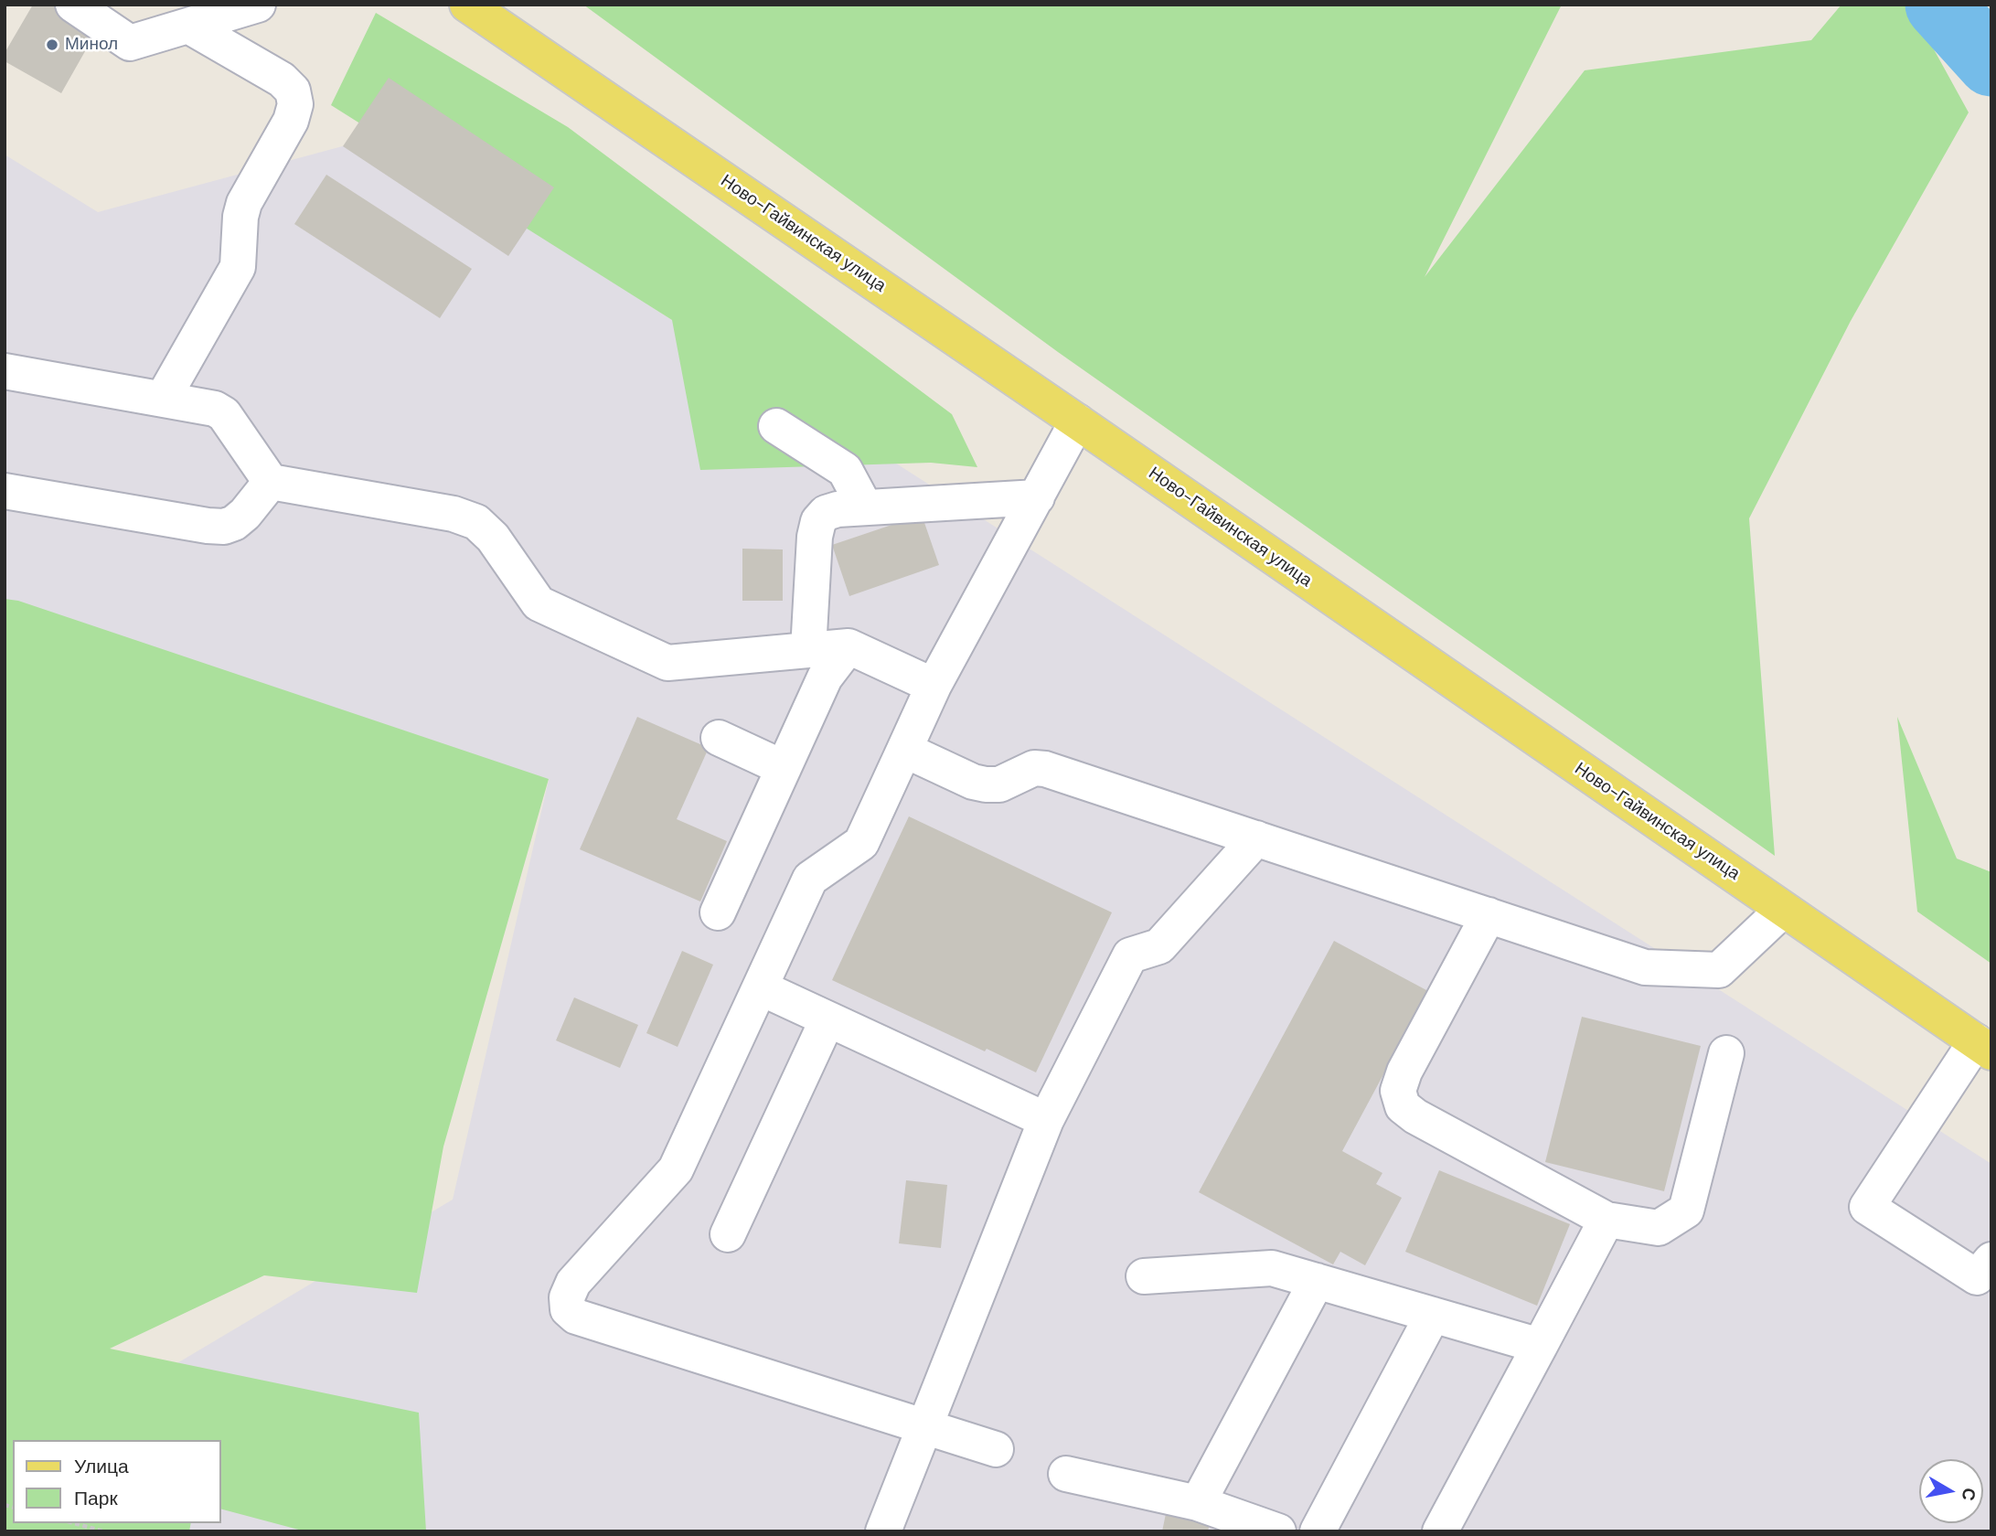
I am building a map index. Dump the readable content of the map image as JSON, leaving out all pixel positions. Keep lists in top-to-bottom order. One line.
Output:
{"streets":{"main road":["Ново-Гайвинская улица"]},"places":["Минол"],"legend":["Улица","Парк"],"north":"right"}
